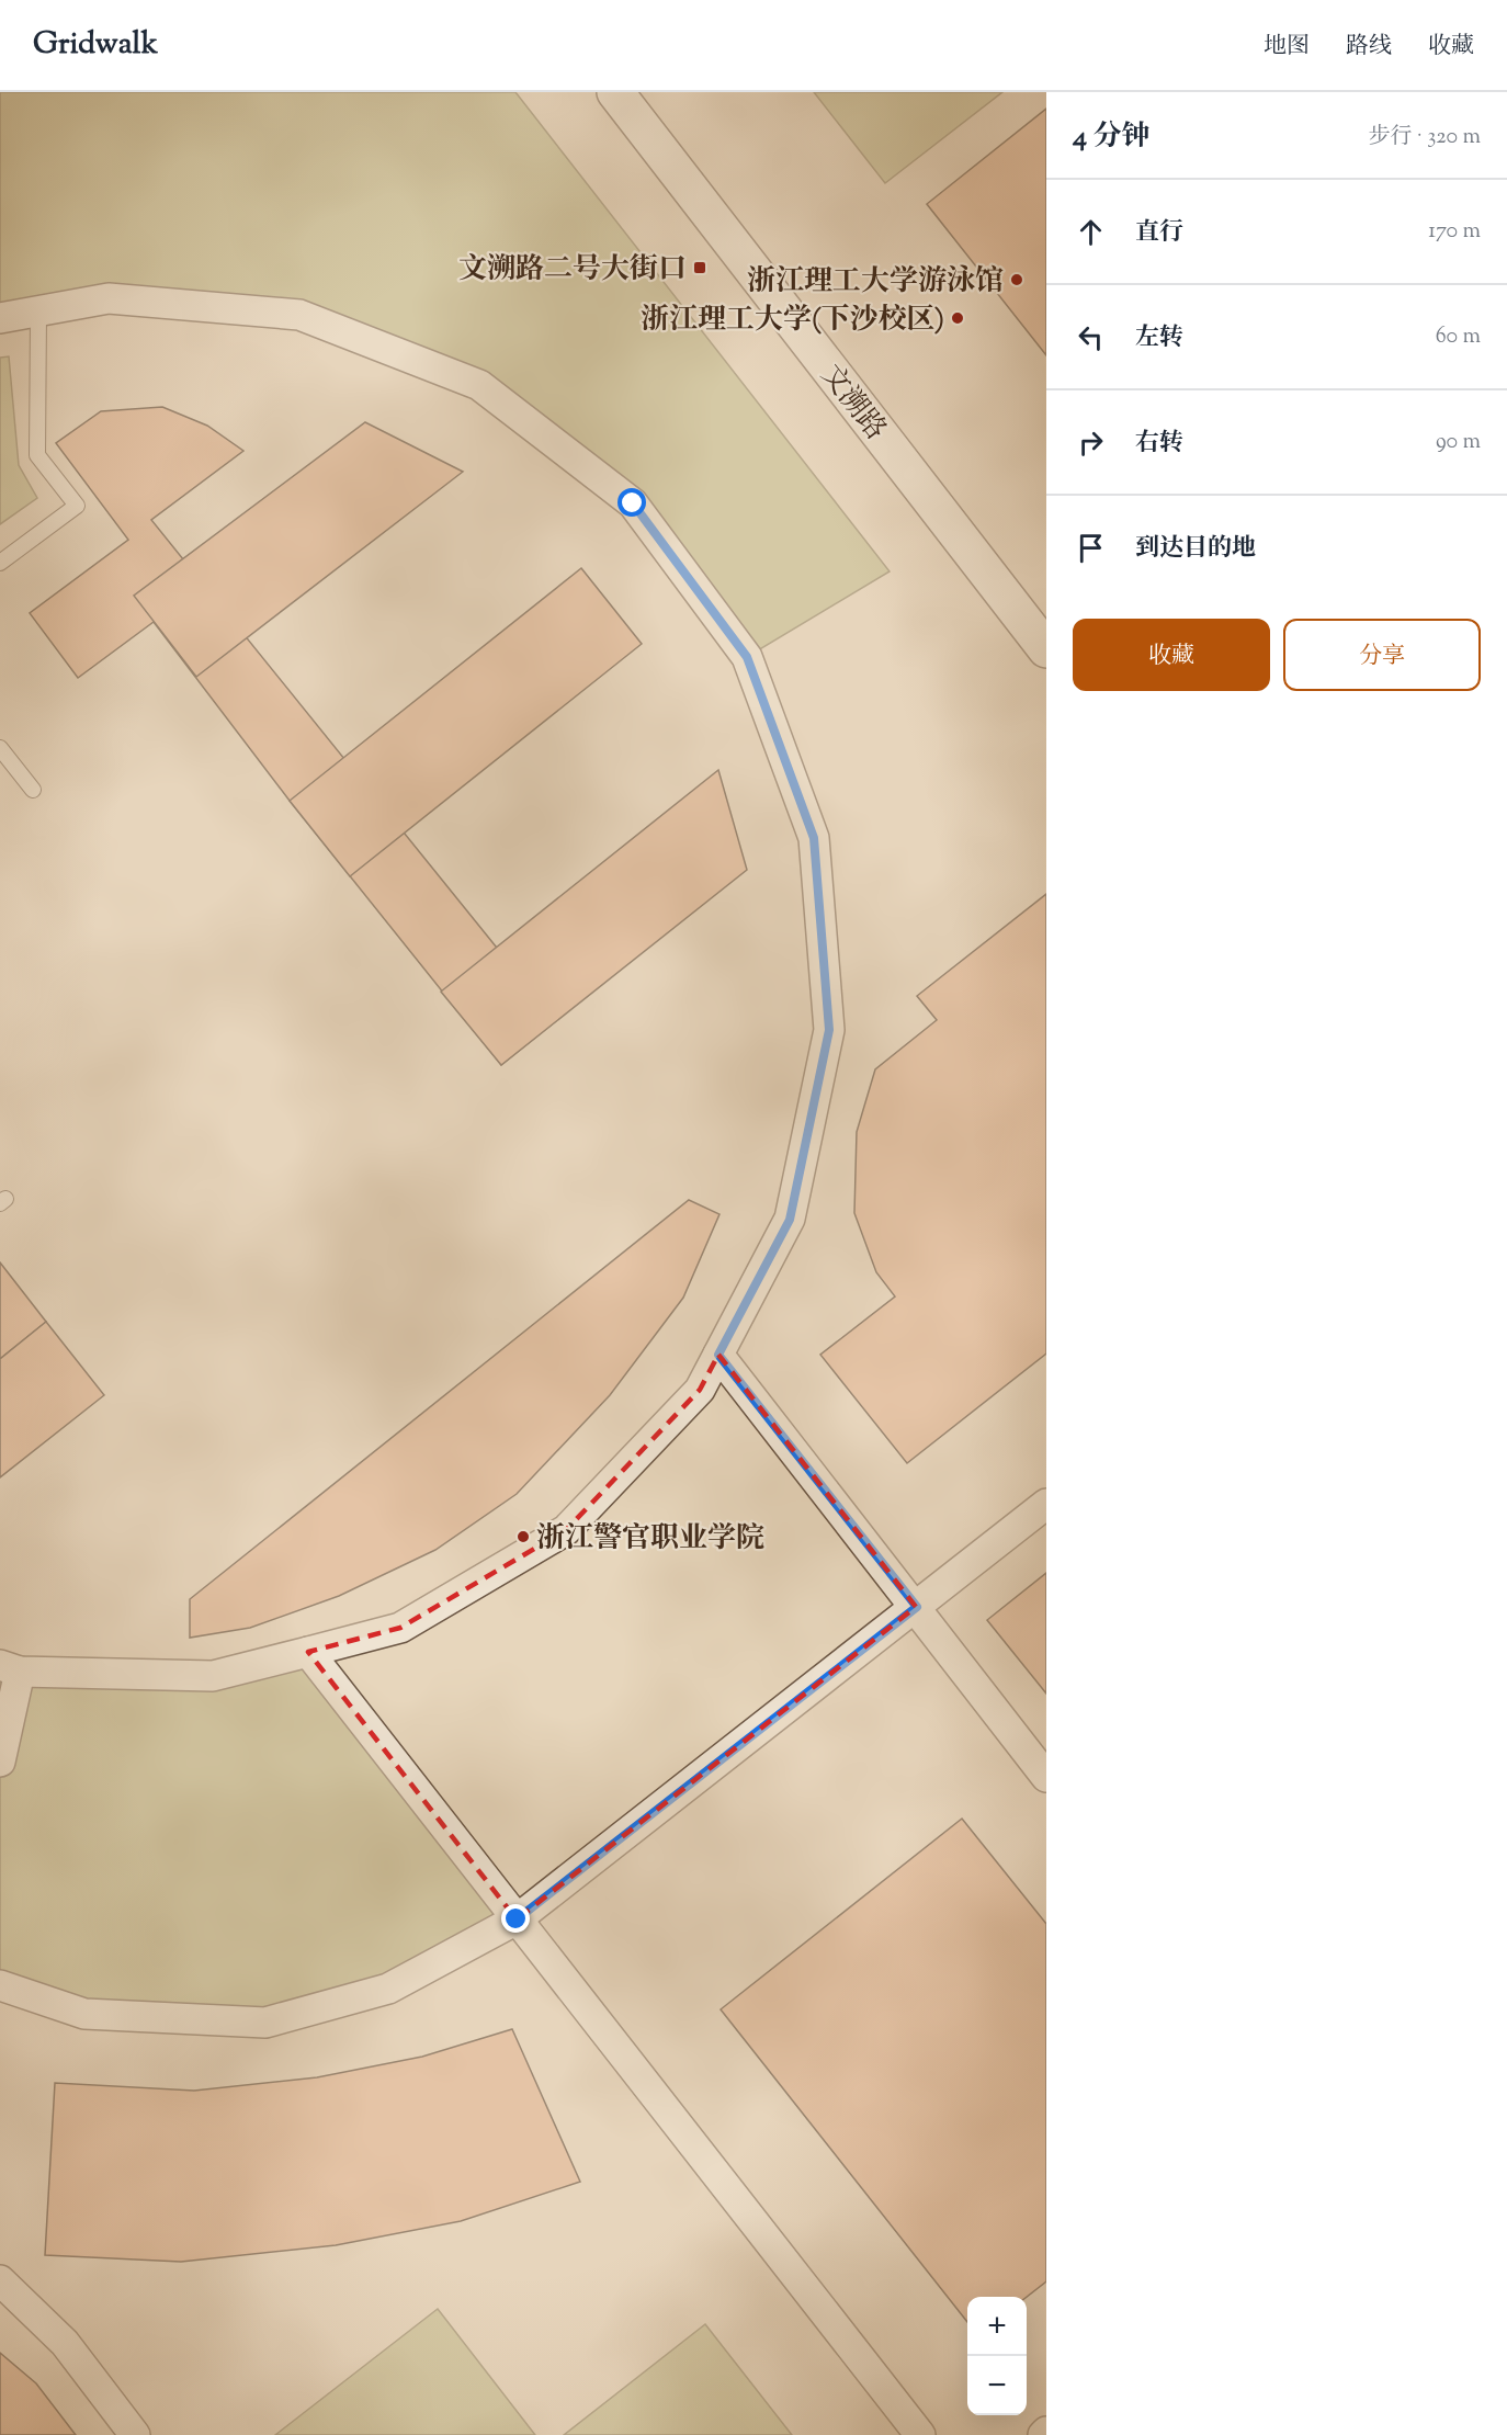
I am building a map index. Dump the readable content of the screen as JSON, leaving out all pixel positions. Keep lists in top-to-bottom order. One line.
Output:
{"streets":{"street":["文溯路"]},"places":{"transit":["文溯路二号大街口"],"other":["浙江理工大学游泳馆","浙江理工大学(下沙校区)","浙江警官职业学院"]},"page":{"header":"Gridwalk","nav":["地图","路线","收藏"],"heading":["4 分钟","步行 · 320 m"],"list":[["直行","170 m"],["左转","60 m"],["右转","90 m"],"到达目的地"],"buttons":["收藏","分享"],"map_buttons":["+","−"]}}
